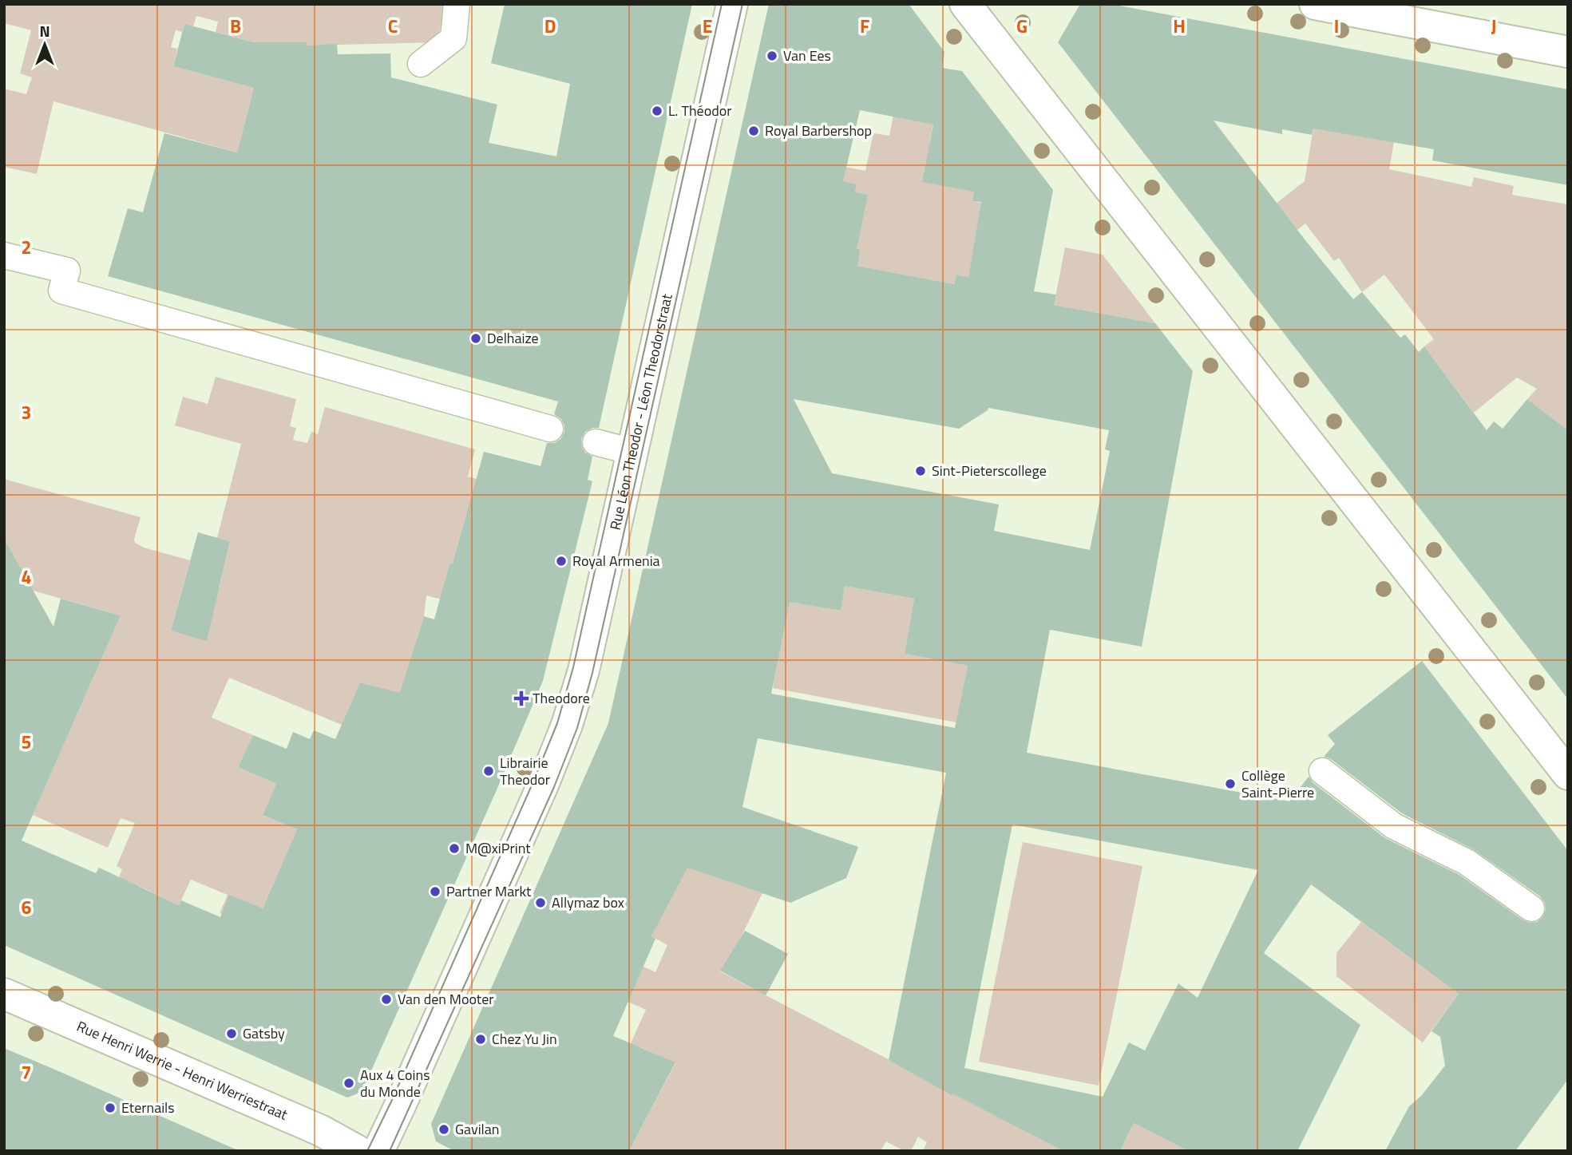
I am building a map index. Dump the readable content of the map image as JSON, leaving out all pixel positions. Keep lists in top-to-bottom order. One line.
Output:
{"streets":{"street":["Rue Léon Theodor - Léon Theodorstraat","Rue Henri Werrie - Henri Werriestraat"]},"places":{"other":["Van Ees","L. Théodor","Royal Barbershop","Delhaize","Sint-Pieterscollege","Royal Armenia","Librairie Theodor","Collège Saint-Pierre","M@xiPrint","Partner Markt","Allymaz box","Van den Mooter","Gatsby","Chez Yu Jin","Aux 4 Coins du Monde","Eternails","Gavilan"],"health":["Theodore"]},"north":"top","grid":{"columns":["B","C","D","E","F","G","H","I","J"],"rows":["2","3","4","5","6","7"]}}
